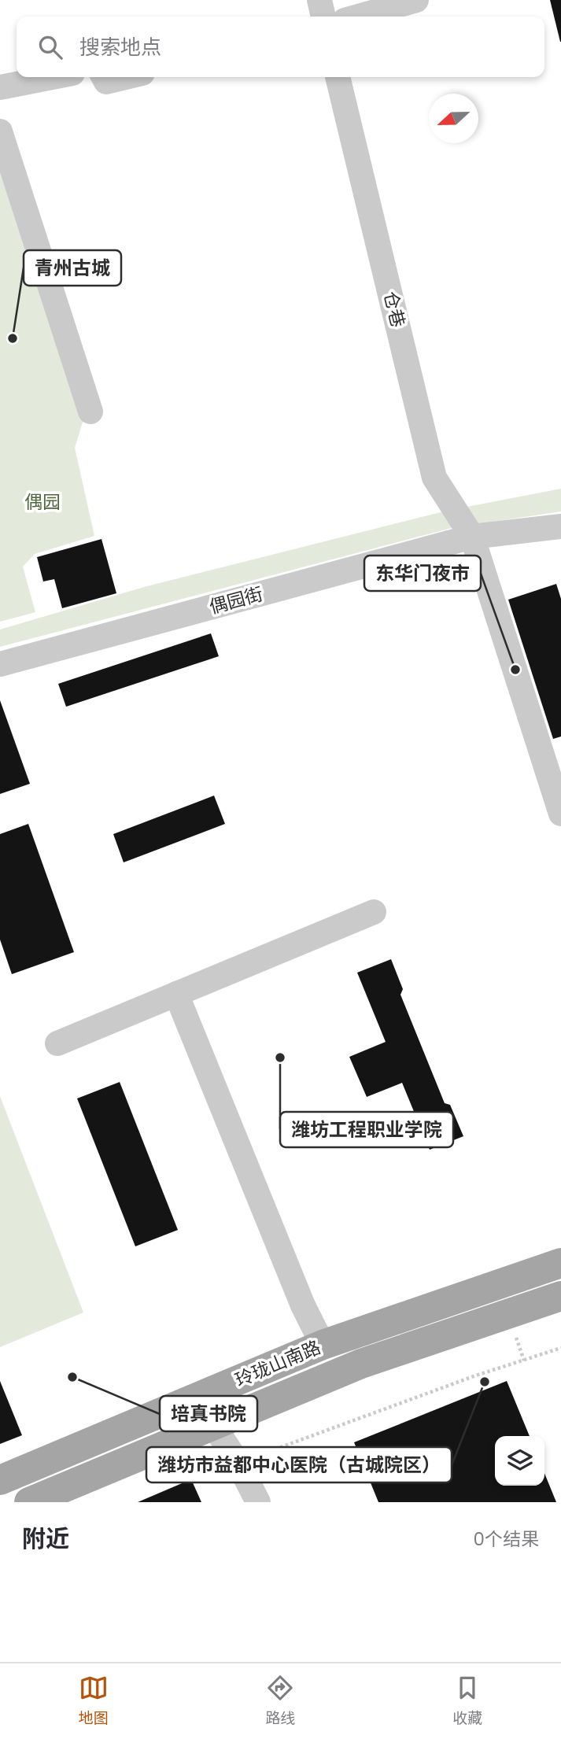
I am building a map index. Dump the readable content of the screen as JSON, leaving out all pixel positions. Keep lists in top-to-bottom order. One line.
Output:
{"streets":{"main road":["玲珑山南路"],"street":["仓巷","偶园街"]},"crossings":[["仓巷","偶园街"]],"parks":["偶园"],"places":["青州古城","东华门夜市","潍坊工程职业学院","培真书院","潍坊市益都中心医院（古城院区）"],"north":"left","page":{"search":"搜索地点","heading":["附近","0个结果"],"nav":["地图","路线","收藏"]}}
